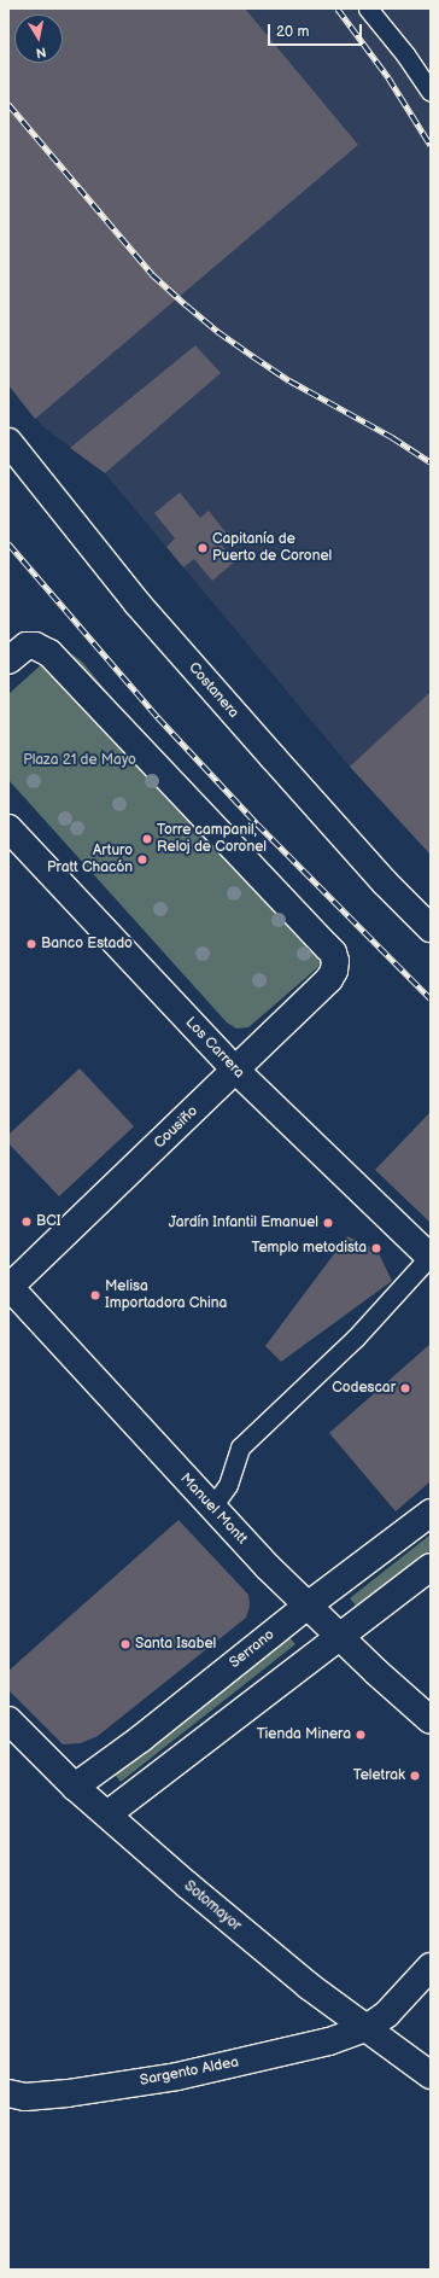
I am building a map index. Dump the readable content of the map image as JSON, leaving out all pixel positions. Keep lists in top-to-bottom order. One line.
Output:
{"streets":{"street":["Costanera","Los Carrera","Cousiño","Manuel Montt","Serrano","Sotomayor","Sargento Aldea"]},"crossings":[["Los Carrera","Cousiño"],["Cousiño","Manuel Montt"],["Manuel Montt","Serrano"],["Serrano","Sotomayor"],["Sotomayor","Sargento Aldea"]],"parks":["Plaza 21 de Mayo"],"places":["Capitanía de Puerto de Coronel","Torre campanil, Reloj de Coronel","Arturo Pratt Chacón","Banco Estado","BCI","Jardín Infantil Emanuel","Templo metodista","Melisa Importadora China","Codescar","Santa Isabel","Tienda Minera","Teletrak"],"scale_bar":"20 m","north":"bottom"}
